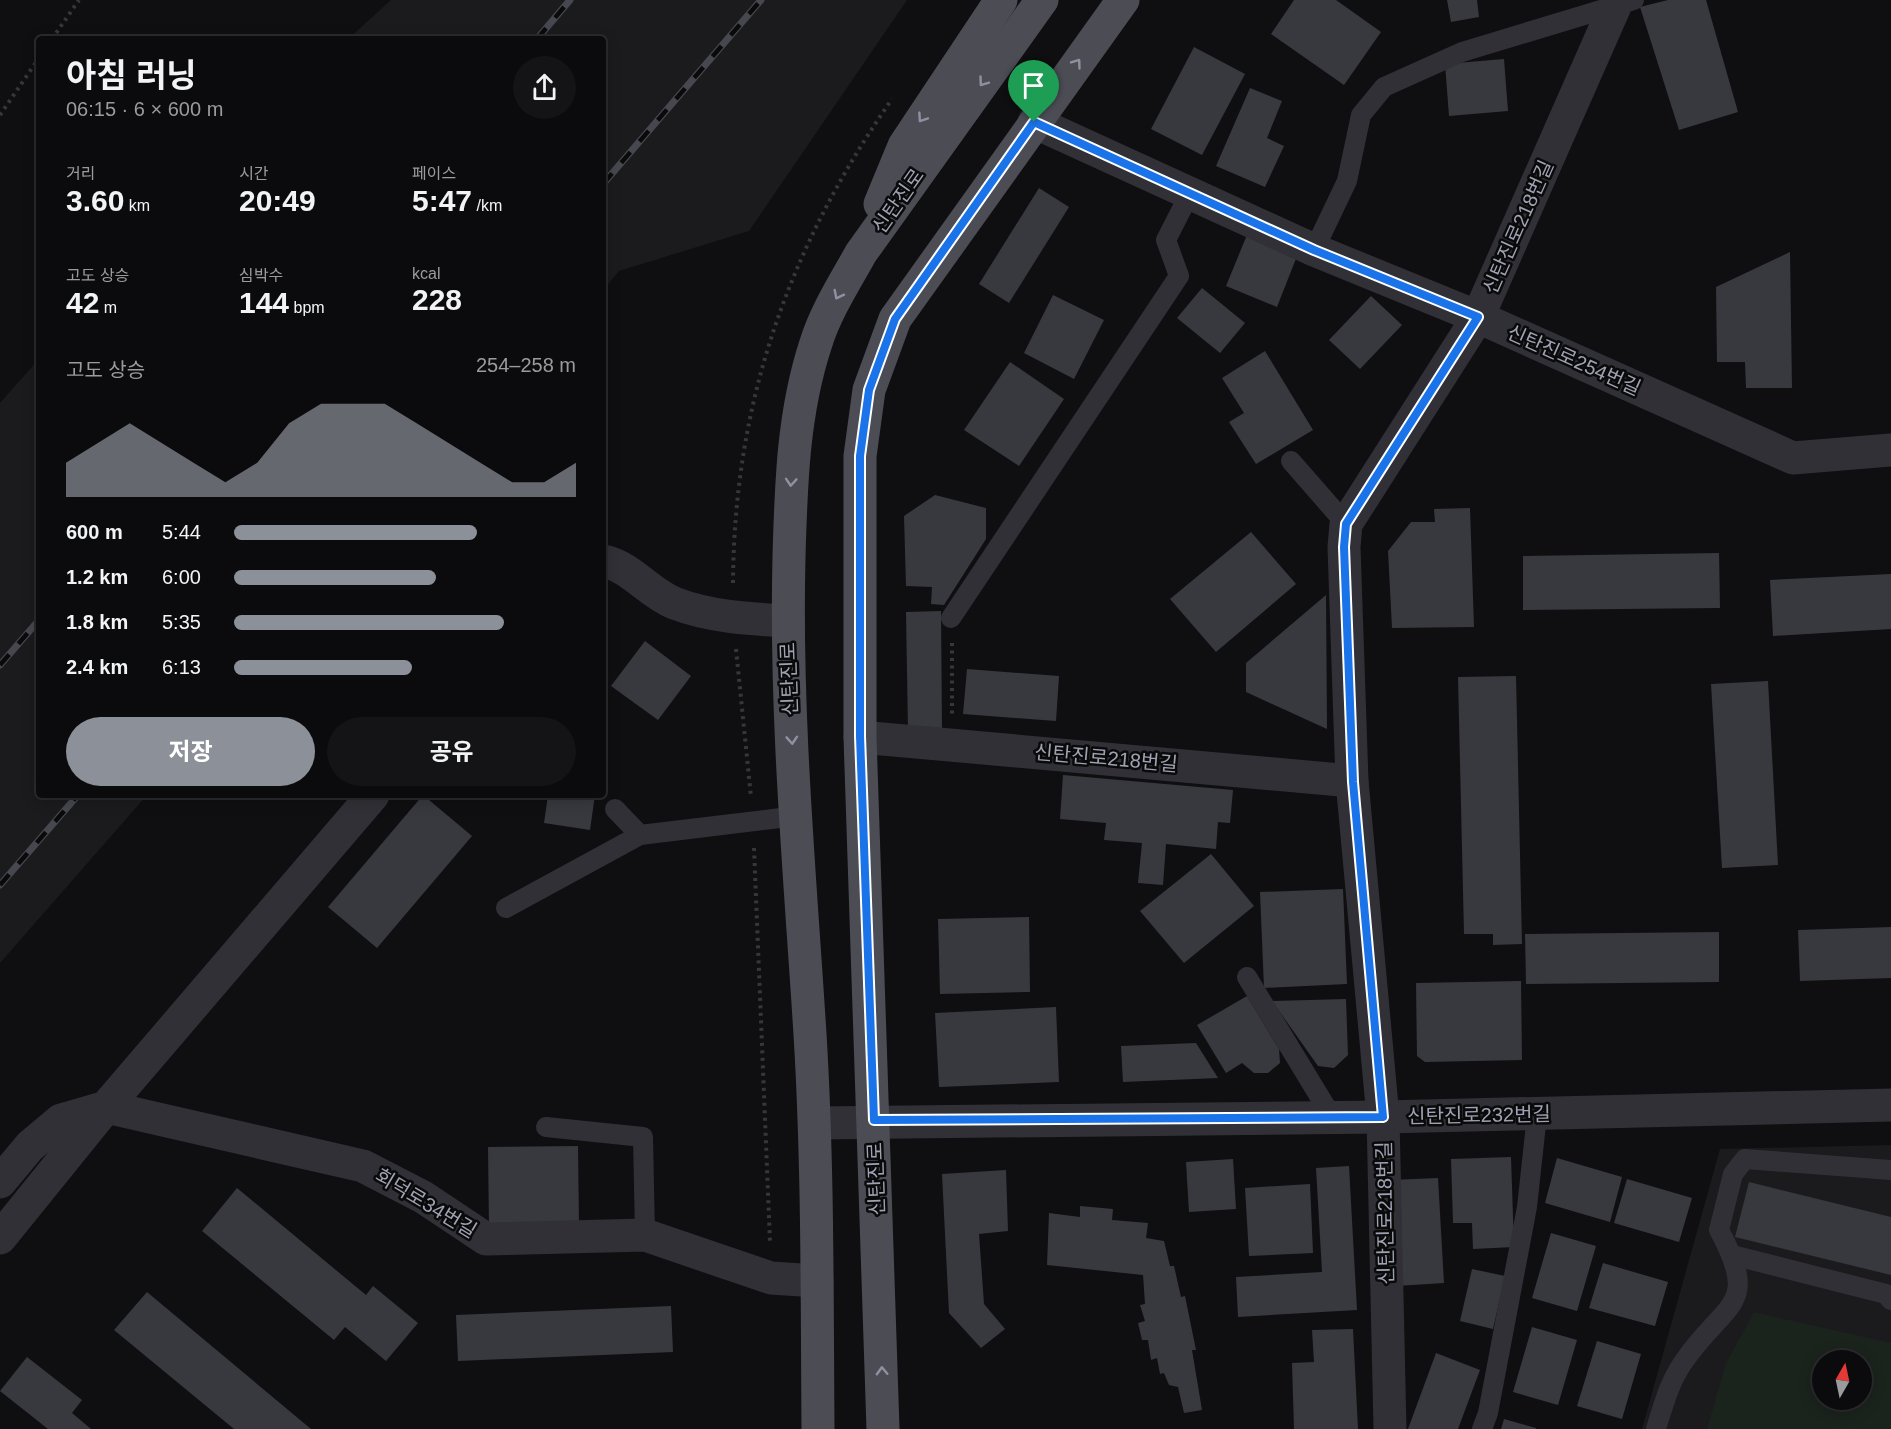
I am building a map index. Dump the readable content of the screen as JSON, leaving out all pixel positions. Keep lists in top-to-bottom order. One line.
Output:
{"streets":{"main road":["신탄진로"],"street":["신탄진로218번길","신탄진로254번길","신탄진로232번길","회덕로34번길"]},"crossings":[["신탄진로","신탄진로218번길"],["신탄진로","신탄진로254번길"],["신탄진로","신탄진로232번길"],["신탄진로","회덕로34번길"],["신탄진로218번길","신탄진로254번길"],["신탄진로218번길","신탄진로232번길"]],"north":"top","page":{"heading":["아침 러닝","06:15 · 6 × 600 m"],"stats":[["거리","3.60 km"],["시간","20:49"],["페이스","5:47 /km"],["고도 상승","42 m"],["심박수","144 bpm"],["kcal","228"]],"chart":["고도 상승","254–258 m"],"list":[{"name":"600 m","note":"5:44"},{"name":"1.2 km","note":"6:00"},{"name":"1.8 km","note":"5:35"},{"name":"2.4 km","note":"6:13"}],"buttons":["저장","공유"]}}
